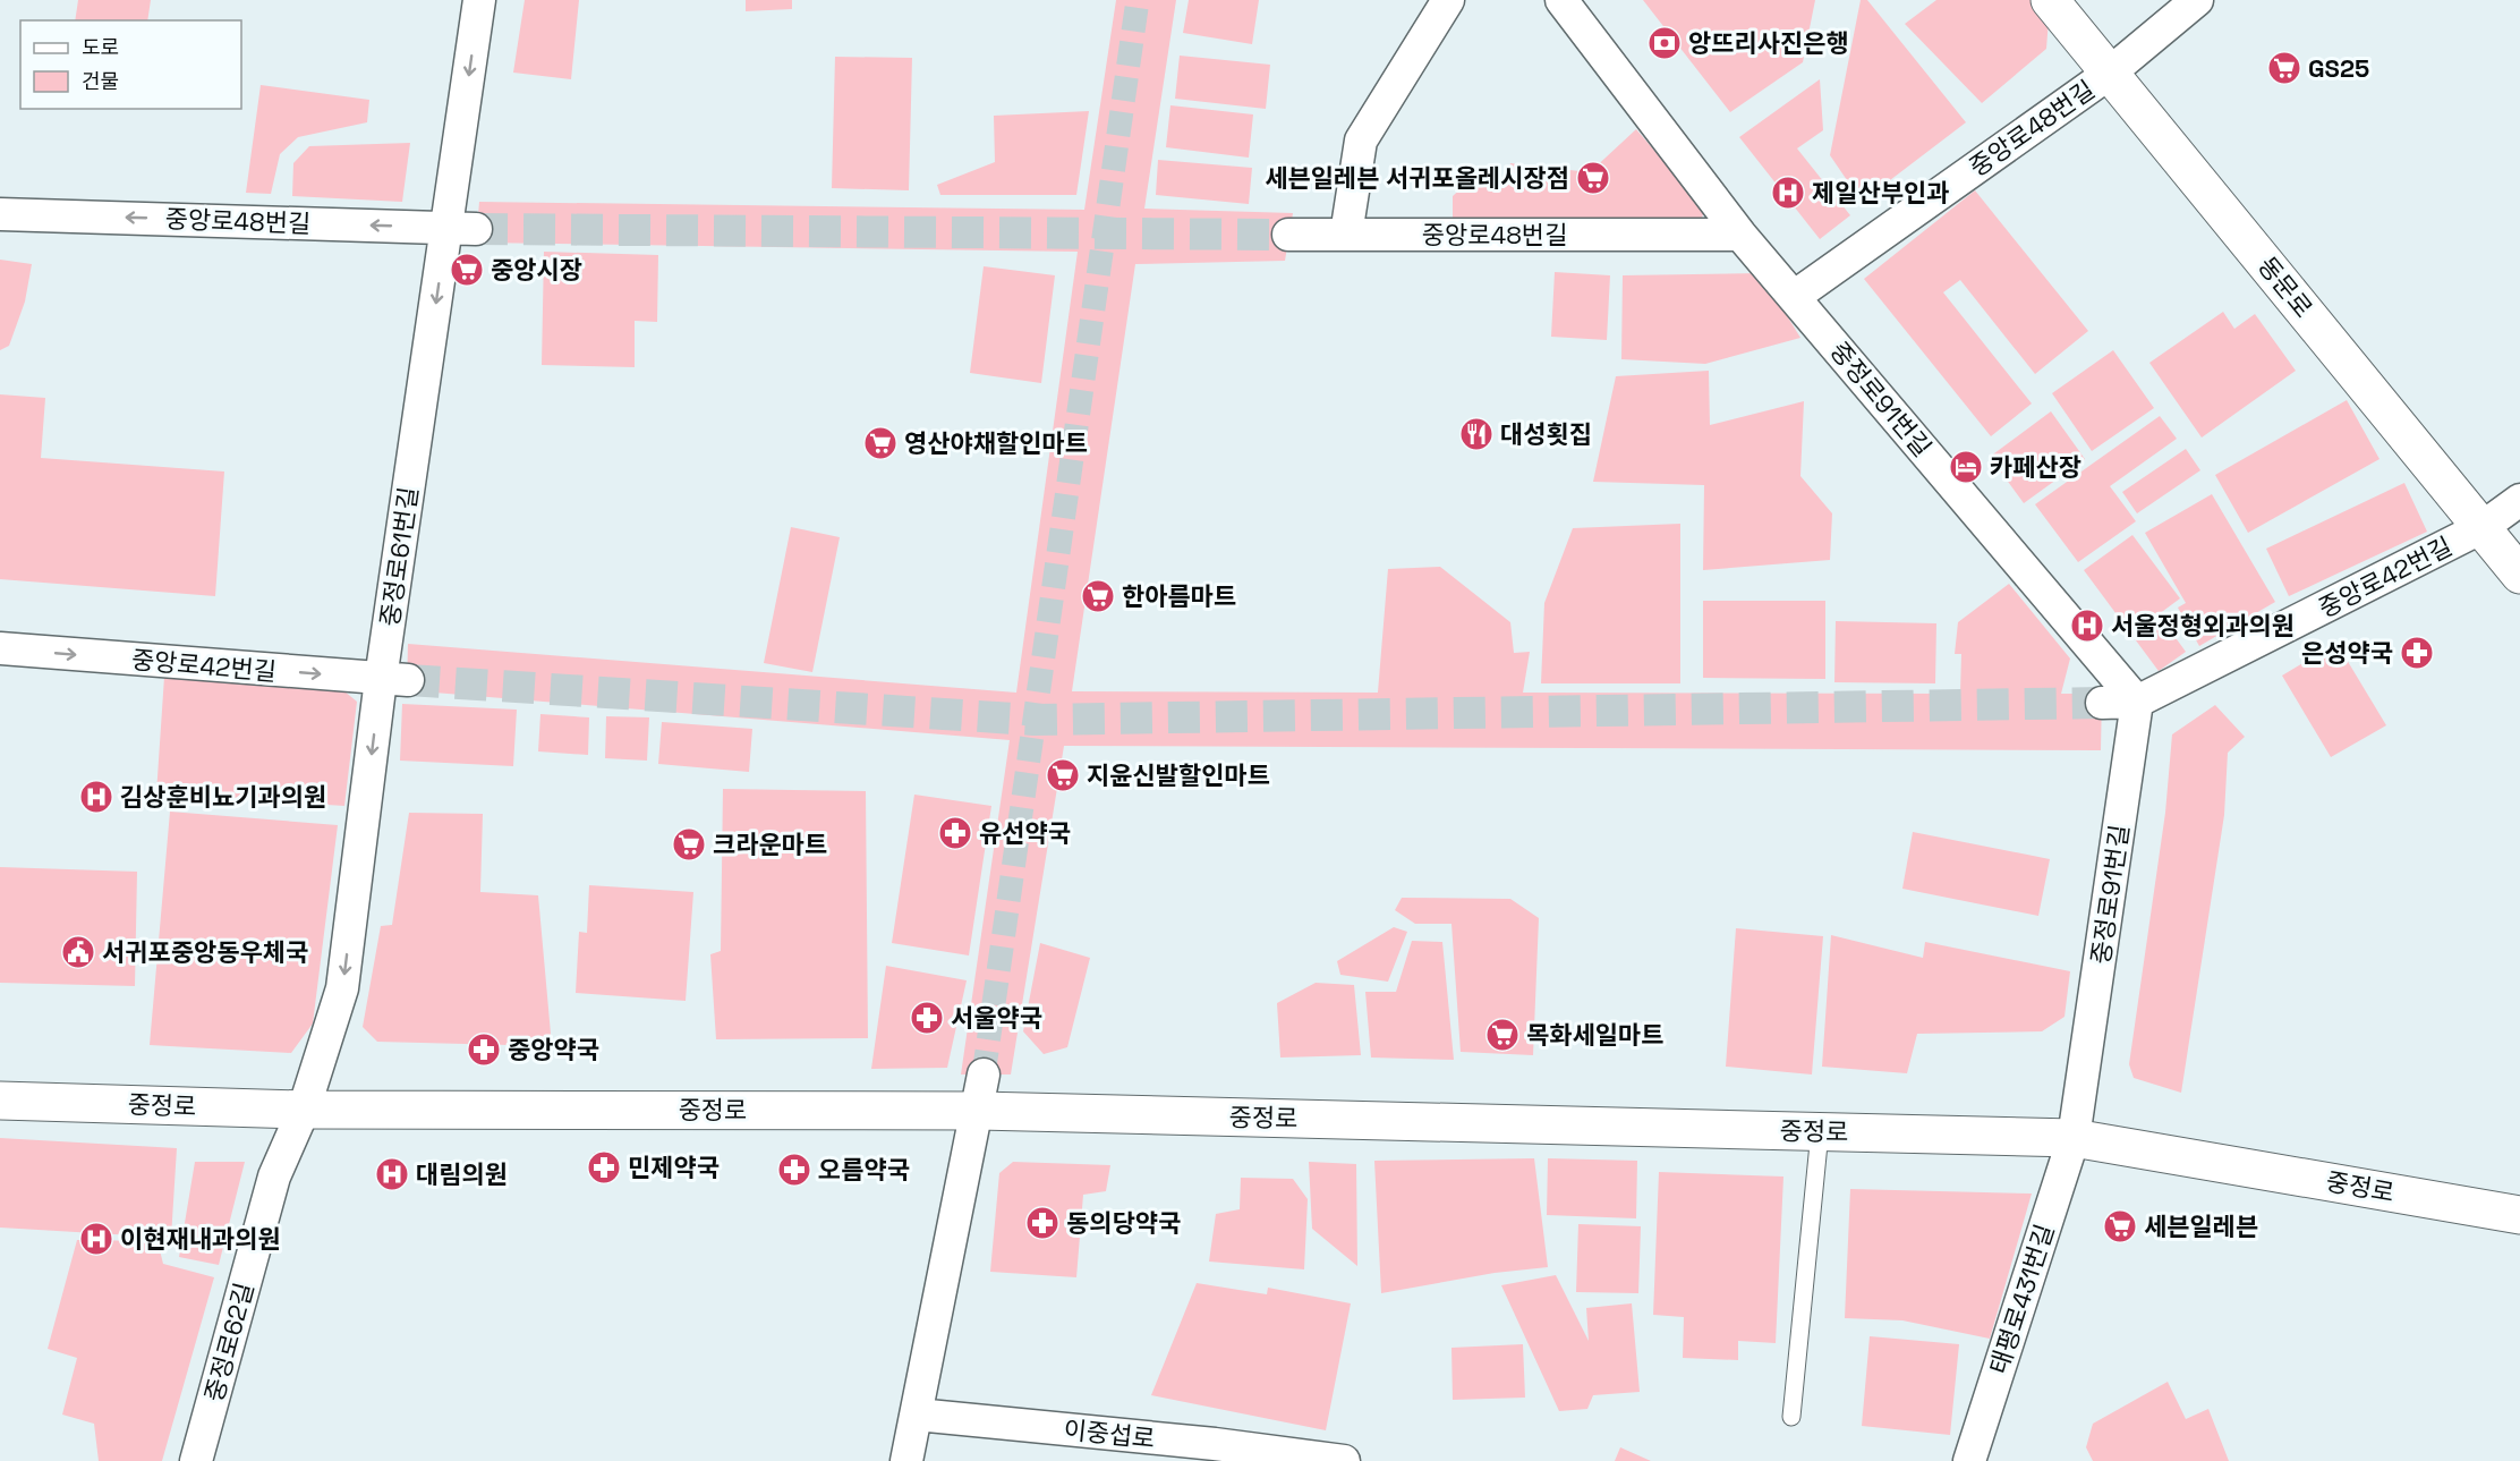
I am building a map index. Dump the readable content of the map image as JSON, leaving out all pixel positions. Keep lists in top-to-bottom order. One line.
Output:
{"streets":{"street":["중앙로48번길","동문로","중정로91번길","중정로61번길","중앙로42번길","중정로","태평로431번길","중정로62길","이중섭로"]},"crossings":[["중앙로48번길","동문로"],["중앙로48번길","중정로91번길"],["중앙로48번길","중정로61번길"],["동문로","중앙로42번길"],["중정로91번길","중앙로42번길"],["중정로91번길","중정로"],["중정로91번길","태평로431번길"],["중정로61번길","중앙로42번길"],["중정로61번길","중정로"],["중정로61번길","중정로62길"],["중정로","태평로431번길"],["중정로","중정로62길"]],"one_way":["중정로61번길","중앙로42번길"],"places":{"bank":["앙뜨리사진은행"],"supermarket":["GS25","세븐일레븐 서귀포올레시장점","중앙시장","영산야채할인마트","한아름마트","지윤신발할인마트","크라운마트","목화세일마트","세븐일레븐"],"hospital":["제일산부인과","서울정형외과의원","김상훈비뇨기과의원","대림의원","이현재내과의원"],"restaurant":["대성횟집"],"hotel":["카페산장"],"pharmacy":["은성약국","유선약국","서울약국","중앙약국","민제약국","오름약국","동의당약국"],"public building":["서귀포중앙동우체국"]},"legend":["도로","건물"]}
